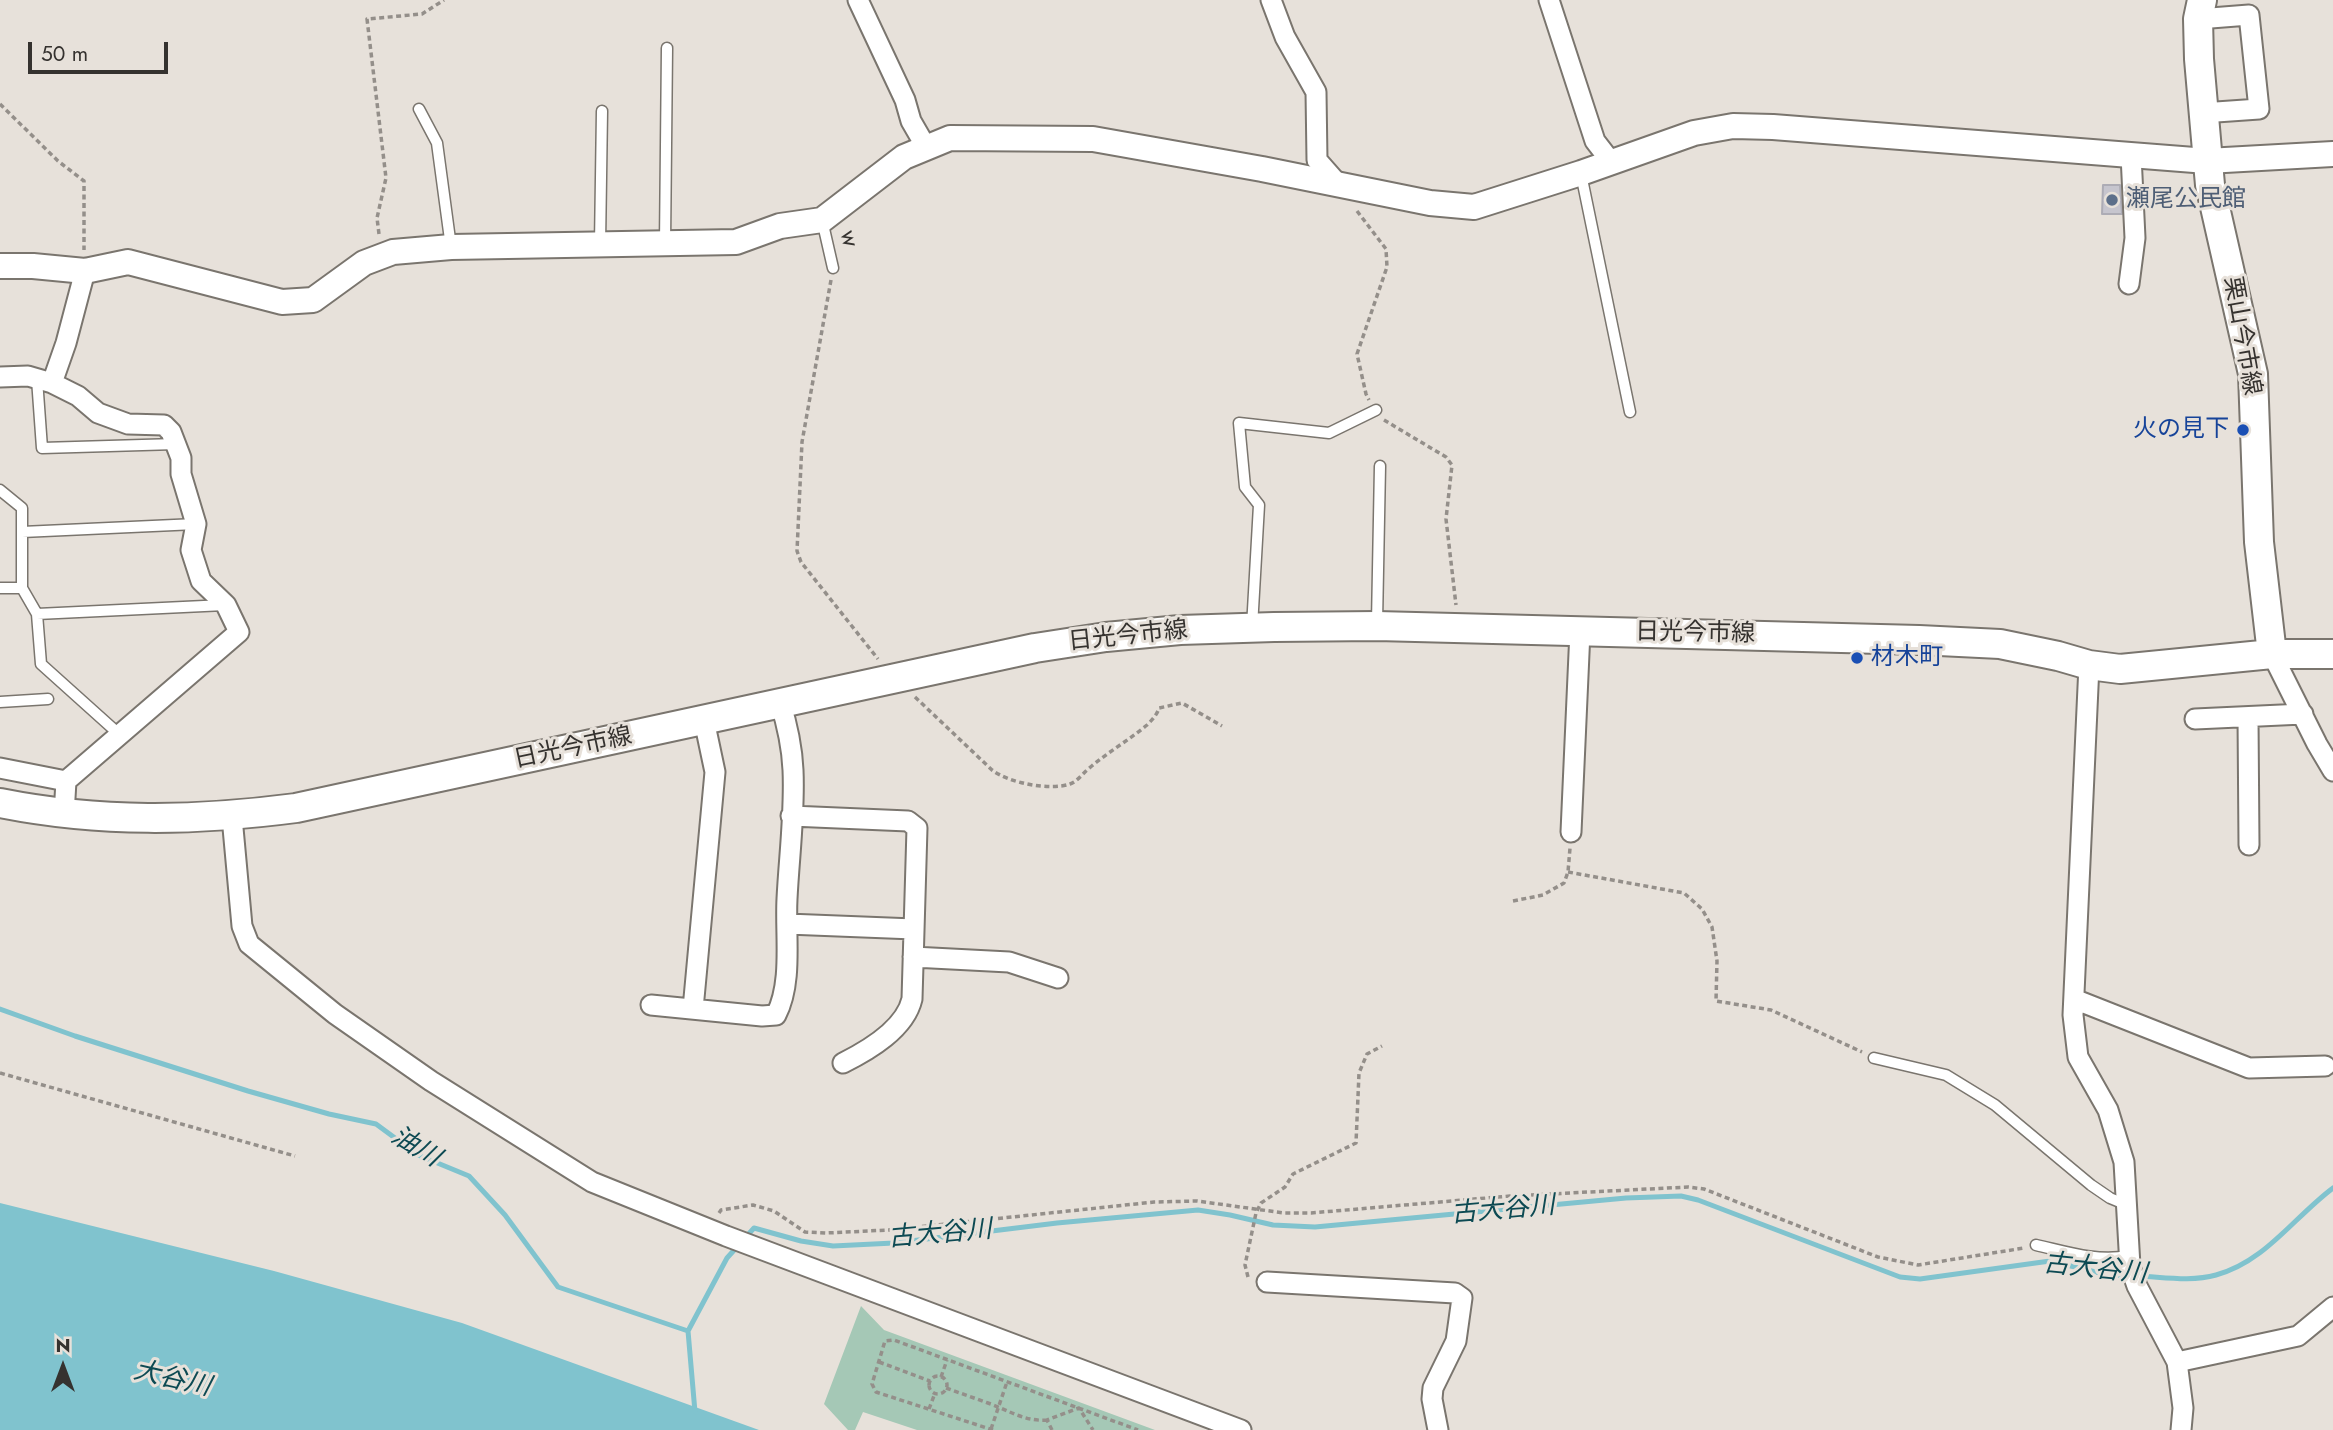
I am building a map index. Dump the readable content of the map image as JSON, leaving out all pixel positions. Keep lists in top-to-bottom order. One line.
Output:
{"streets":{"main road":["栗山今市線","日光今市線"],"lane":["w"]},"crossings":[["栗山今市線","日光今市線"]],"water":["油川","古大谷川","大谷川"],"places":["瀬尾公民館","火の見下","材木町"],"scale_bar":"50 m","north":"top"}
